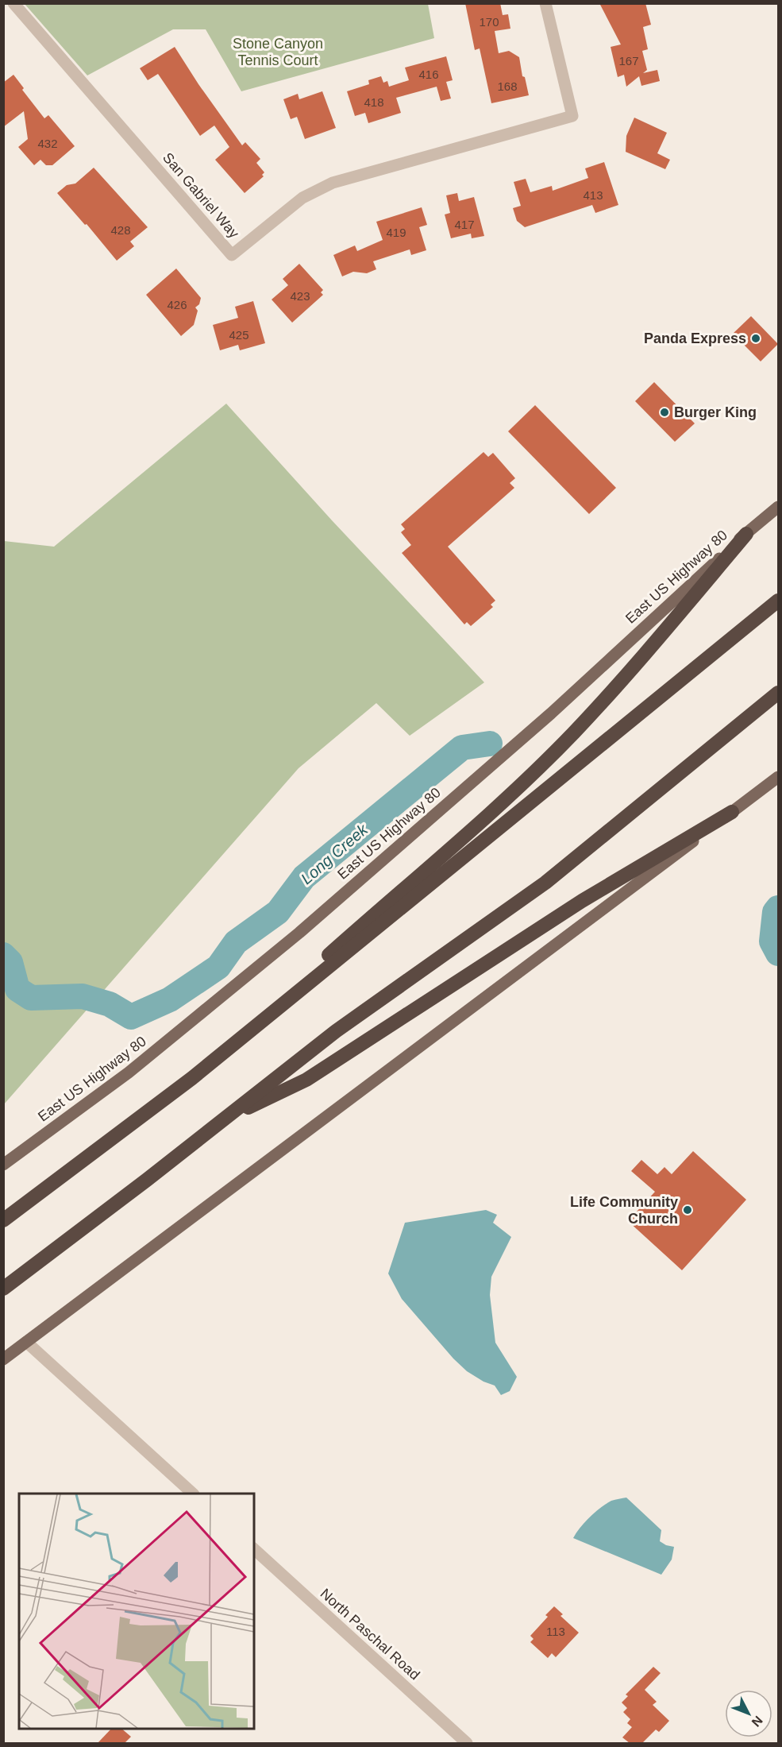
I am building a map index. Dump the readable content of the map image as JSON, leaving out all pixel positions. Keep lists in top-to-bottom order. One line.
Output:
{"streets":{"main road":["East US Highway 80"],"street":["San Gabriel Way","North Paschal Road"]},"water":["Long Creek"],"parks":["Stone Canyon Tennis Court"],"places":["Panda Express","Burger King","Life Community Church"],"house_numbers":["170","167","416","168","418","432","413","417","428","419","423","426","425","113"],"north":"bottom right"}
